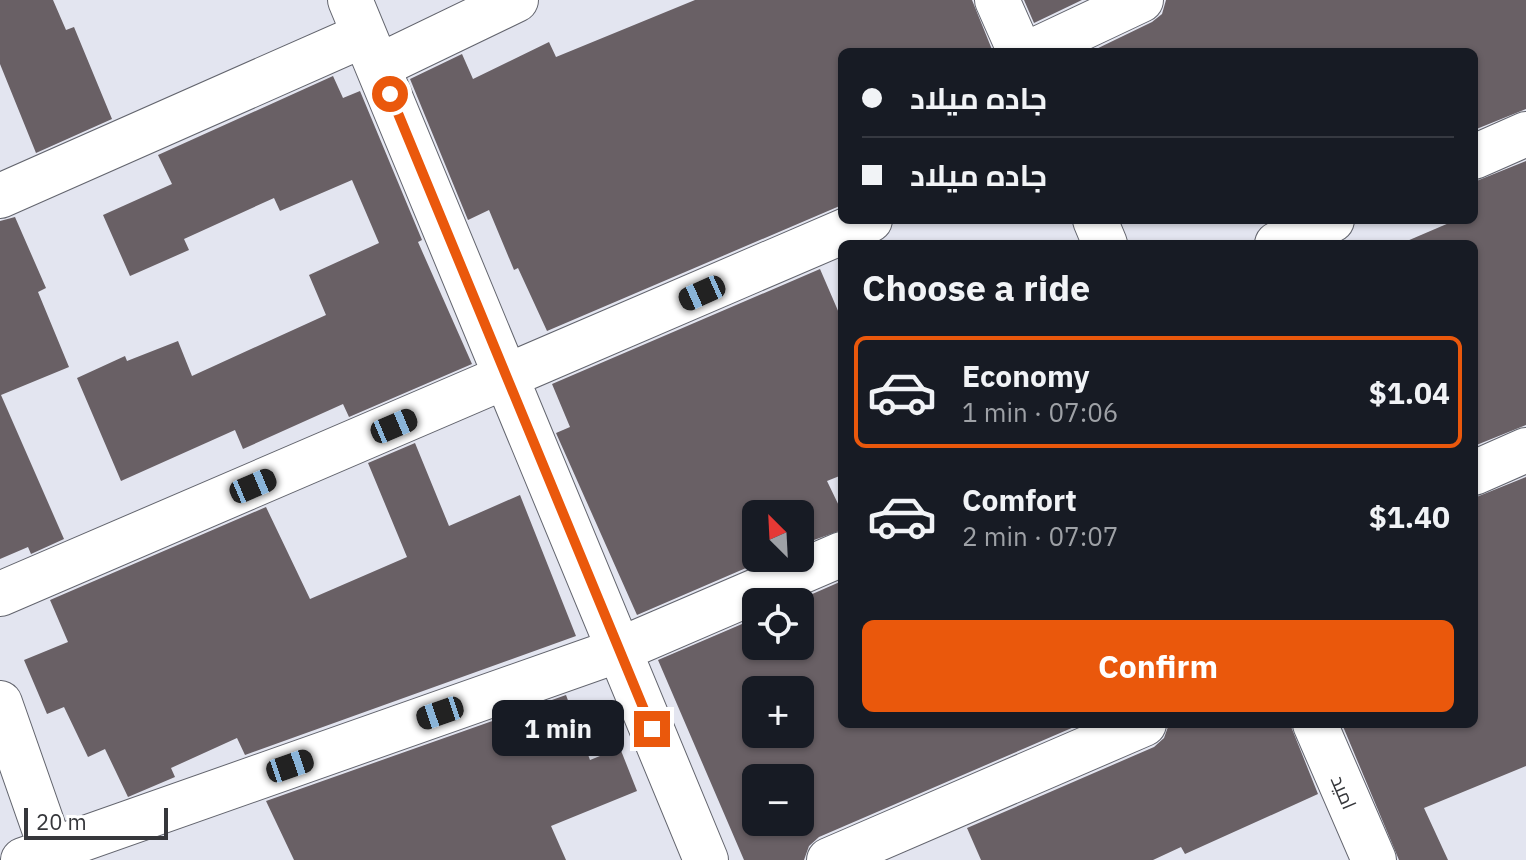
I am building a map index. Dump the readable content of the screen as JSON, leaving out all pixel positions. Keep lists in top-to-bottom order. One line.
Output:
{"streets":{"street":["امید"]},"scale_bar":"20 m","north":"top left","page":{"banner":["جاده میلاد","جاده میلاد"],"heading":"Choose a ride","list":[{"name":"Economy","note":"1 min · 07:06","value":"$1.04"},{"name":"Comfort","note":"2 min · 07:07","value":"$1.40"}],"map_buttons":["+","−"],"buttons":"Confirm","bubble":"1 min","scale":"20 m"}}
